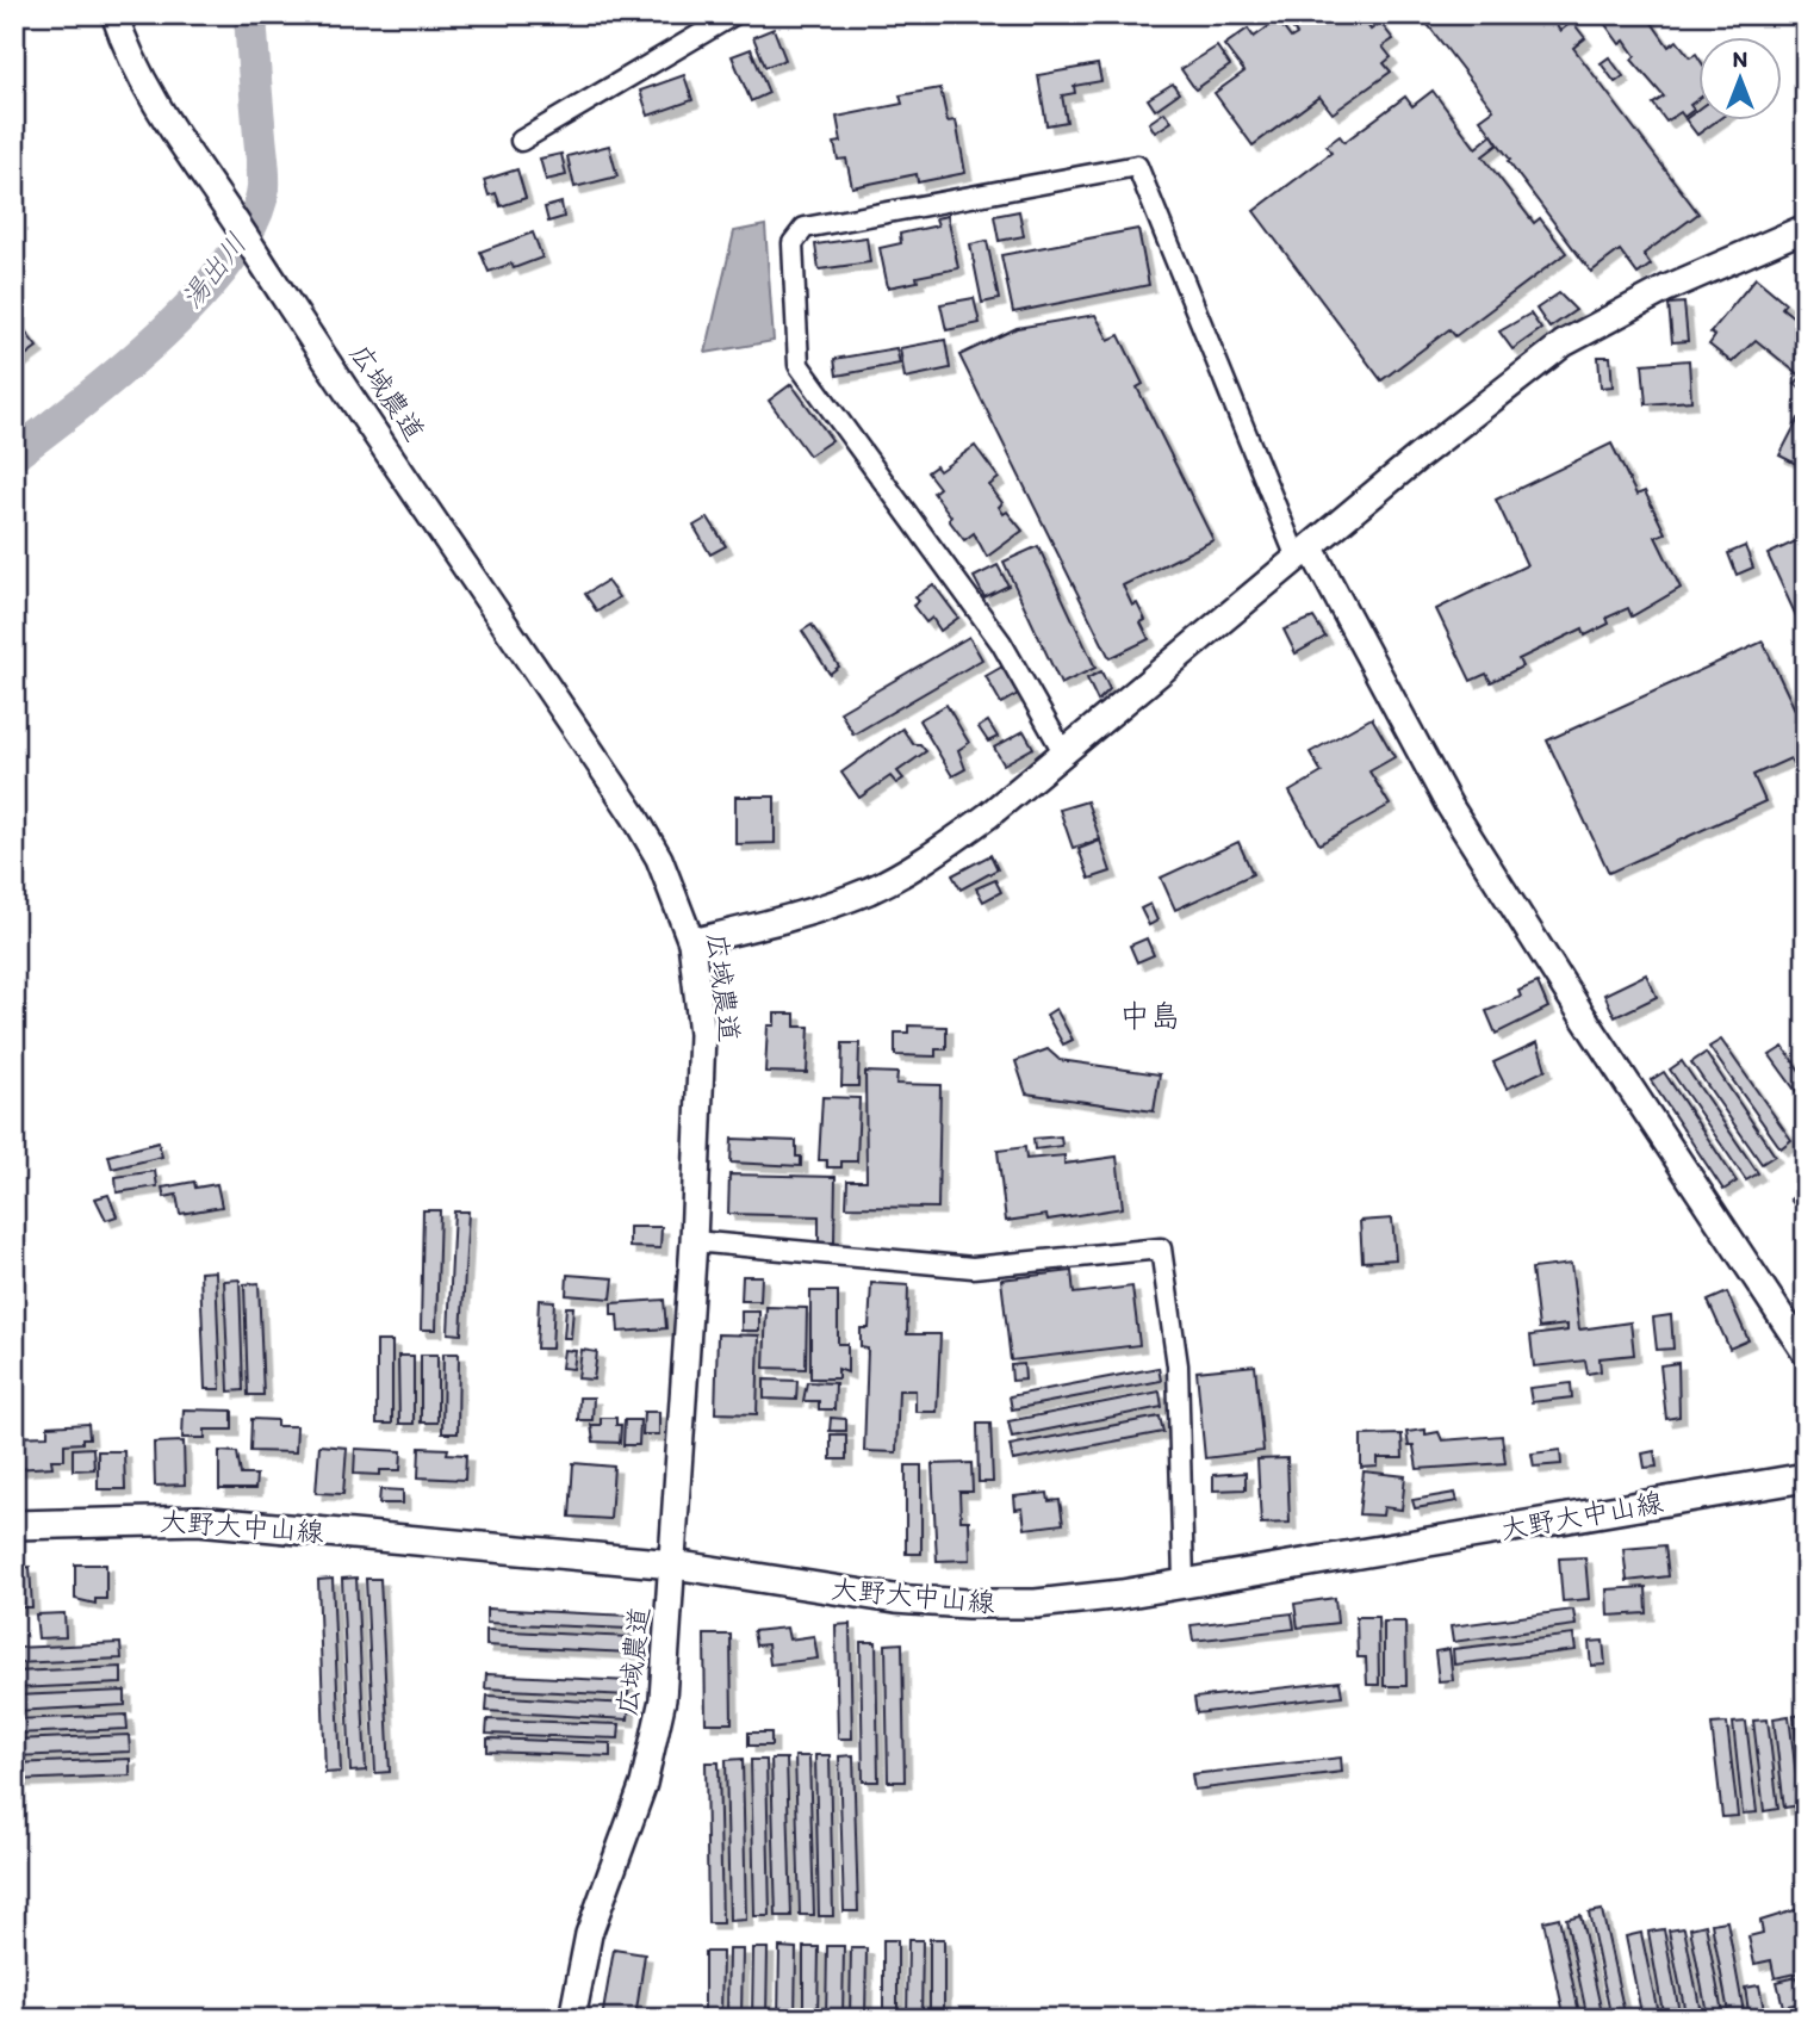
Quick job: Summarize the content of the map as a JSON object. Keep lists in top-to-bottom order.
{
  "streets": {
    "main road": ["大野大中山線"],
    "street": ["広域農道"]
  },
  "crossings": [
    ["広域農道", "大野大中山線"]
  ],
  "districts": ["中島"],
  "water": ["湯出川"],
  "north": "top"
}
